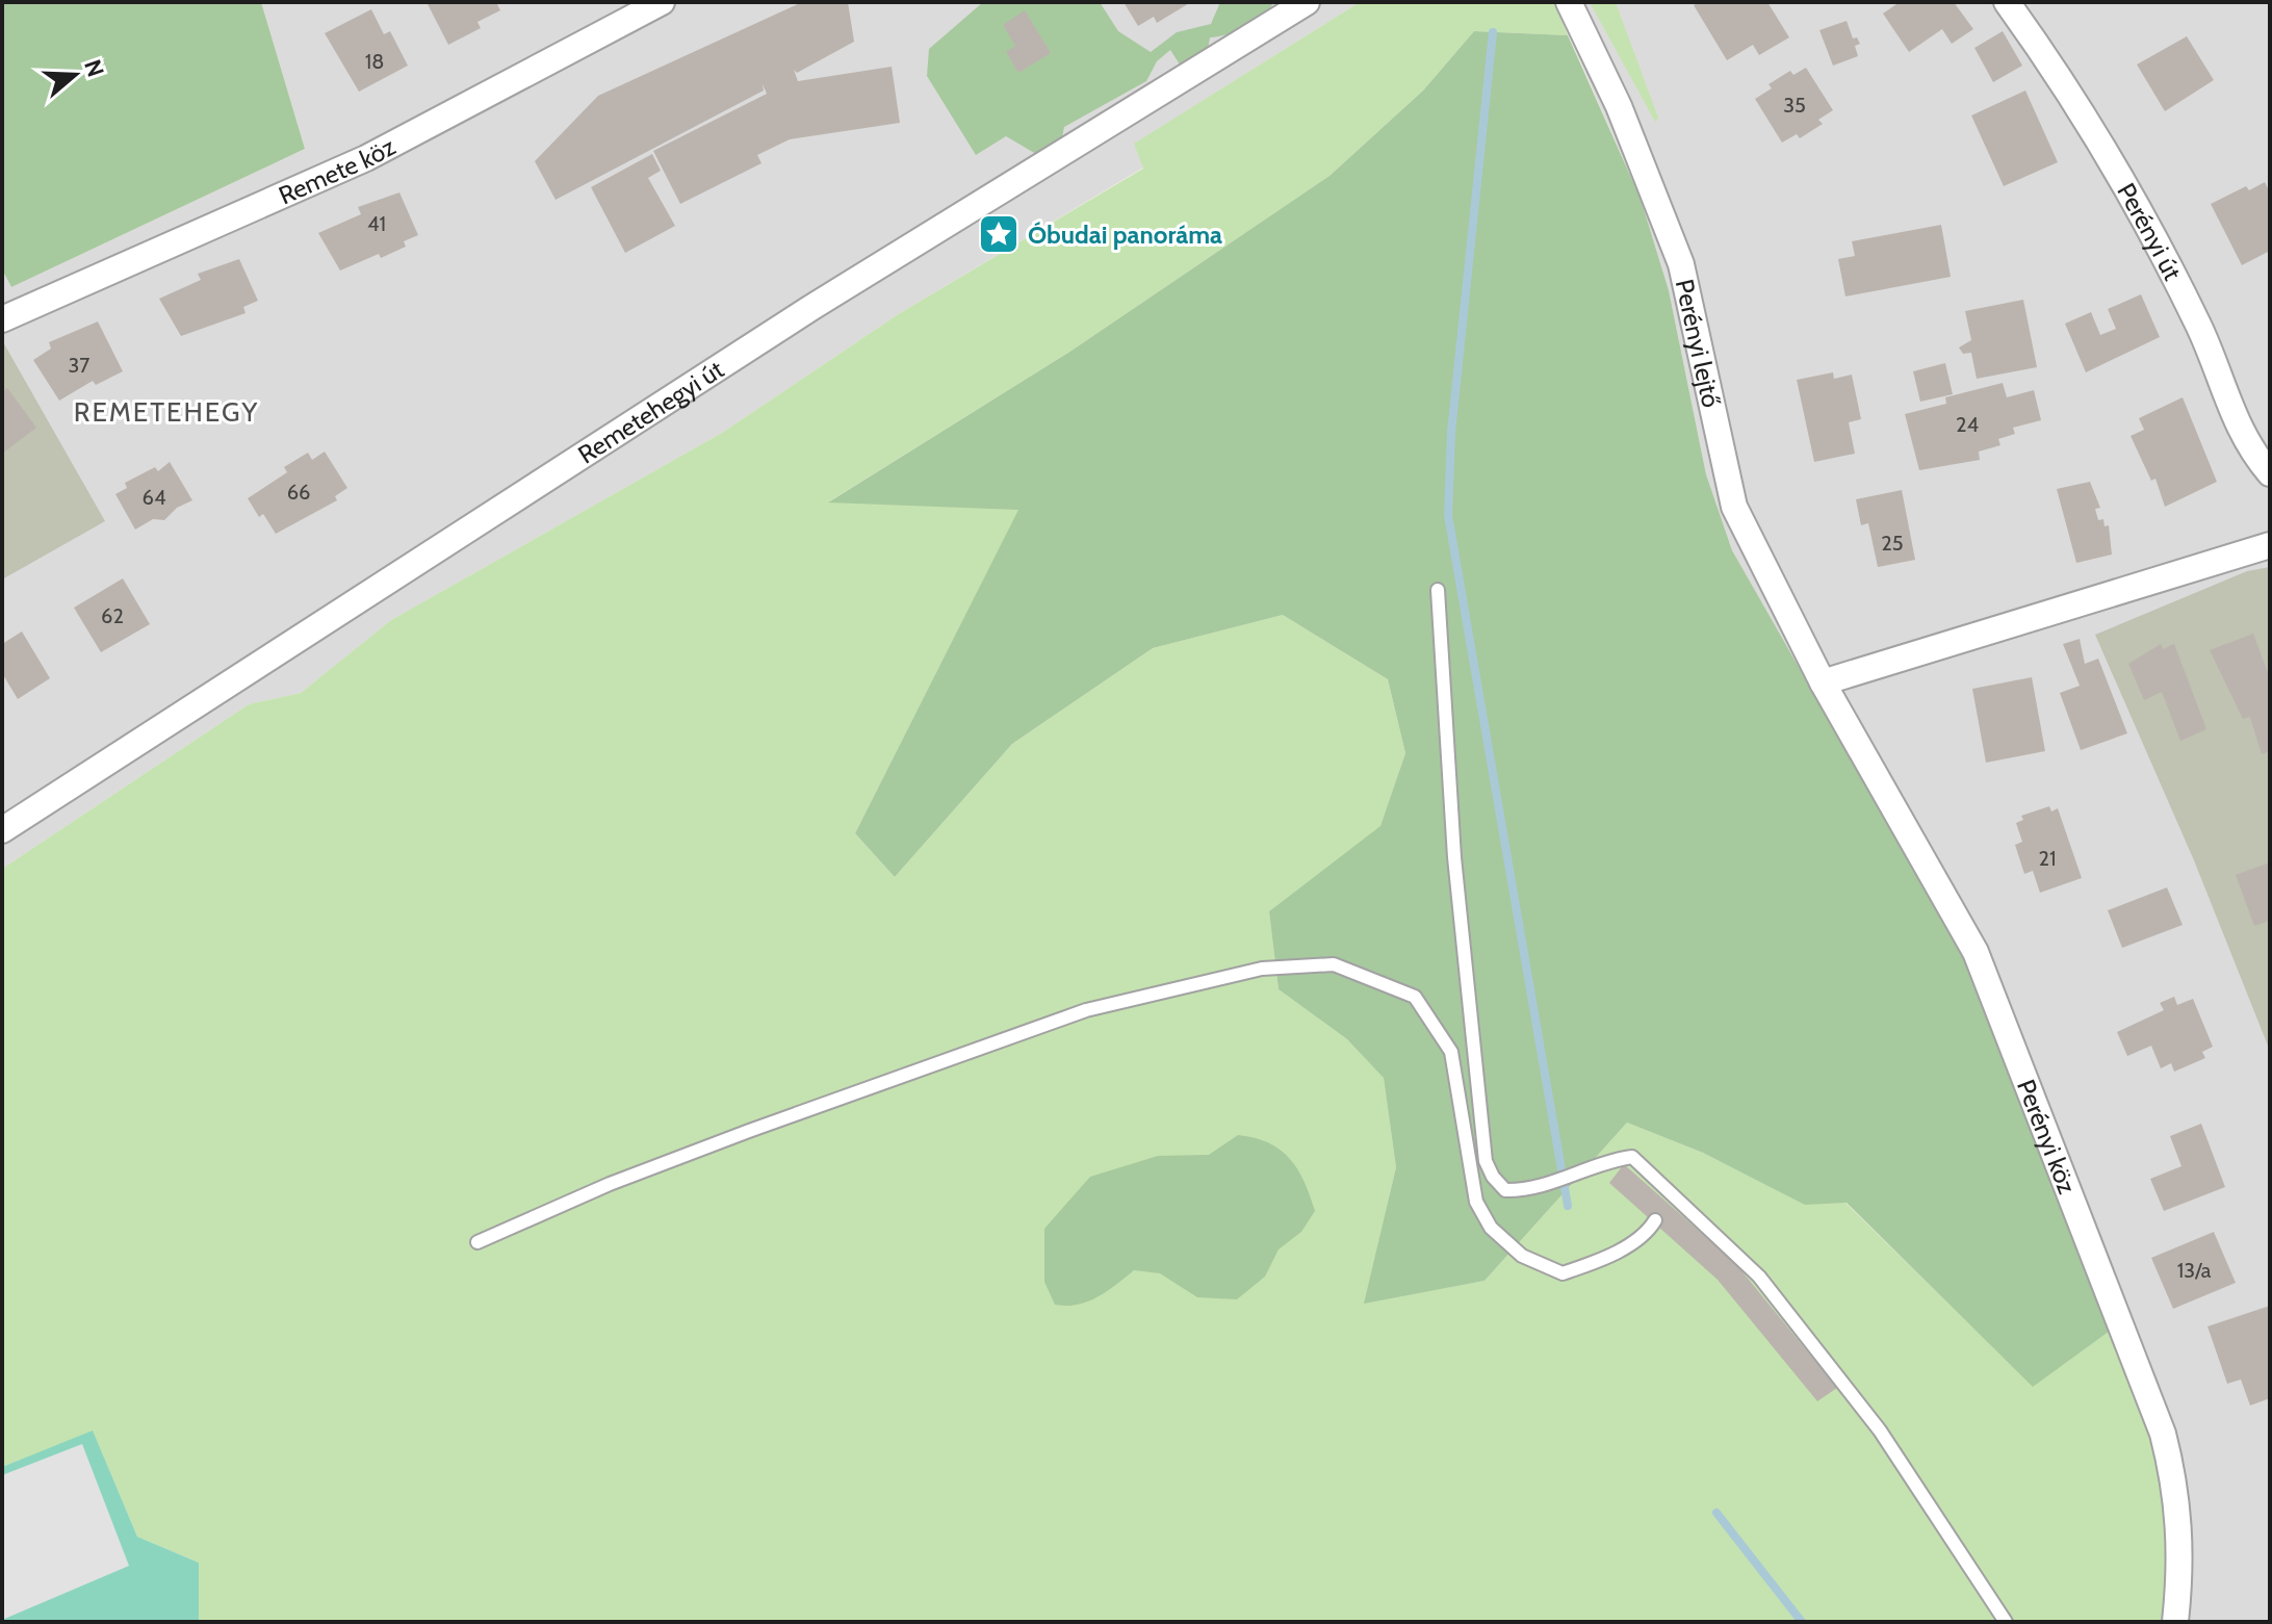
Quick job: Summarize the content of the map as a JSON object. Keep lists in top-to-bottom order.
{
  "streets": {
    "street": [
      "Remete köz",
      "Perényi út",
      "Perényi lejtő",
      "Remetehegyi út",
      "Perényi köz"
    ]
  },
  "crossings": [
    ["Perényi lejtő", "Perényi köz"]
  ],
  "districts": ["REMETEHEGY"],
  "places": {
    "place": ["Óbudai panoráma"]
  },
  "house_numbers": [
    "18",
    "35",
    "41",
    "37",
    "24",
    "66",
    "64",
    "25",
    "62",
    "21",
    "13/a"
  ],
  "north": "right"
}
